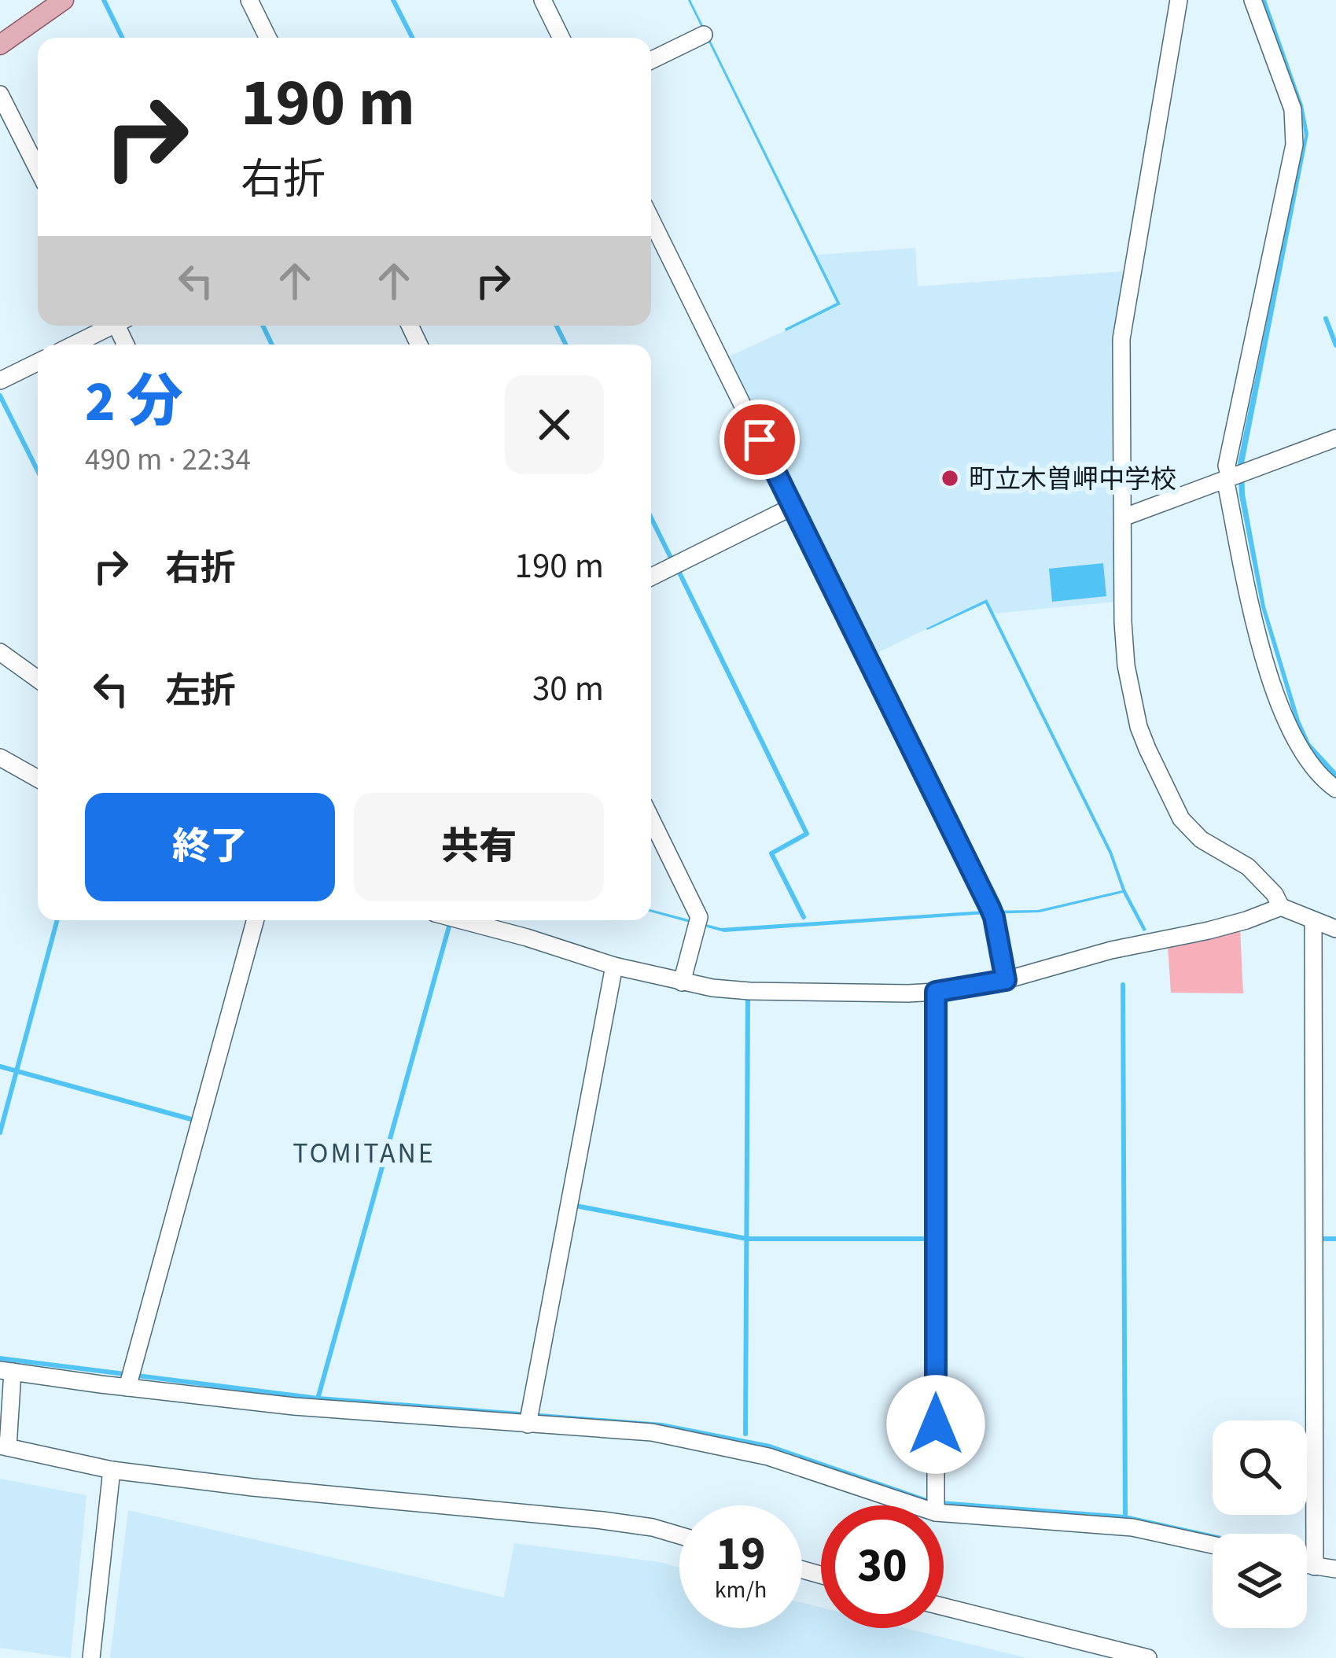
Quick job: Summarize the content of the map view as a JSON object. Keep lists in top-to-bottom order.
{
  "districts": ["TOMITANE"],
  "places": ["町立木曽岬中学校"],
  "page": {
    "turn": ["190 m", "右折"],
    "heading": ["2 分", "490 m · 22:34"],
    "list": [
      {
        "name": "右折",
        "value": "190 m"
      },
      {
        "name": "左折",
        "value": "30 m"
      }
    ],
    "buttons": ["終了", "共有"],
    "speed": "19 km/h",
    "limit": "30"
  }
}
